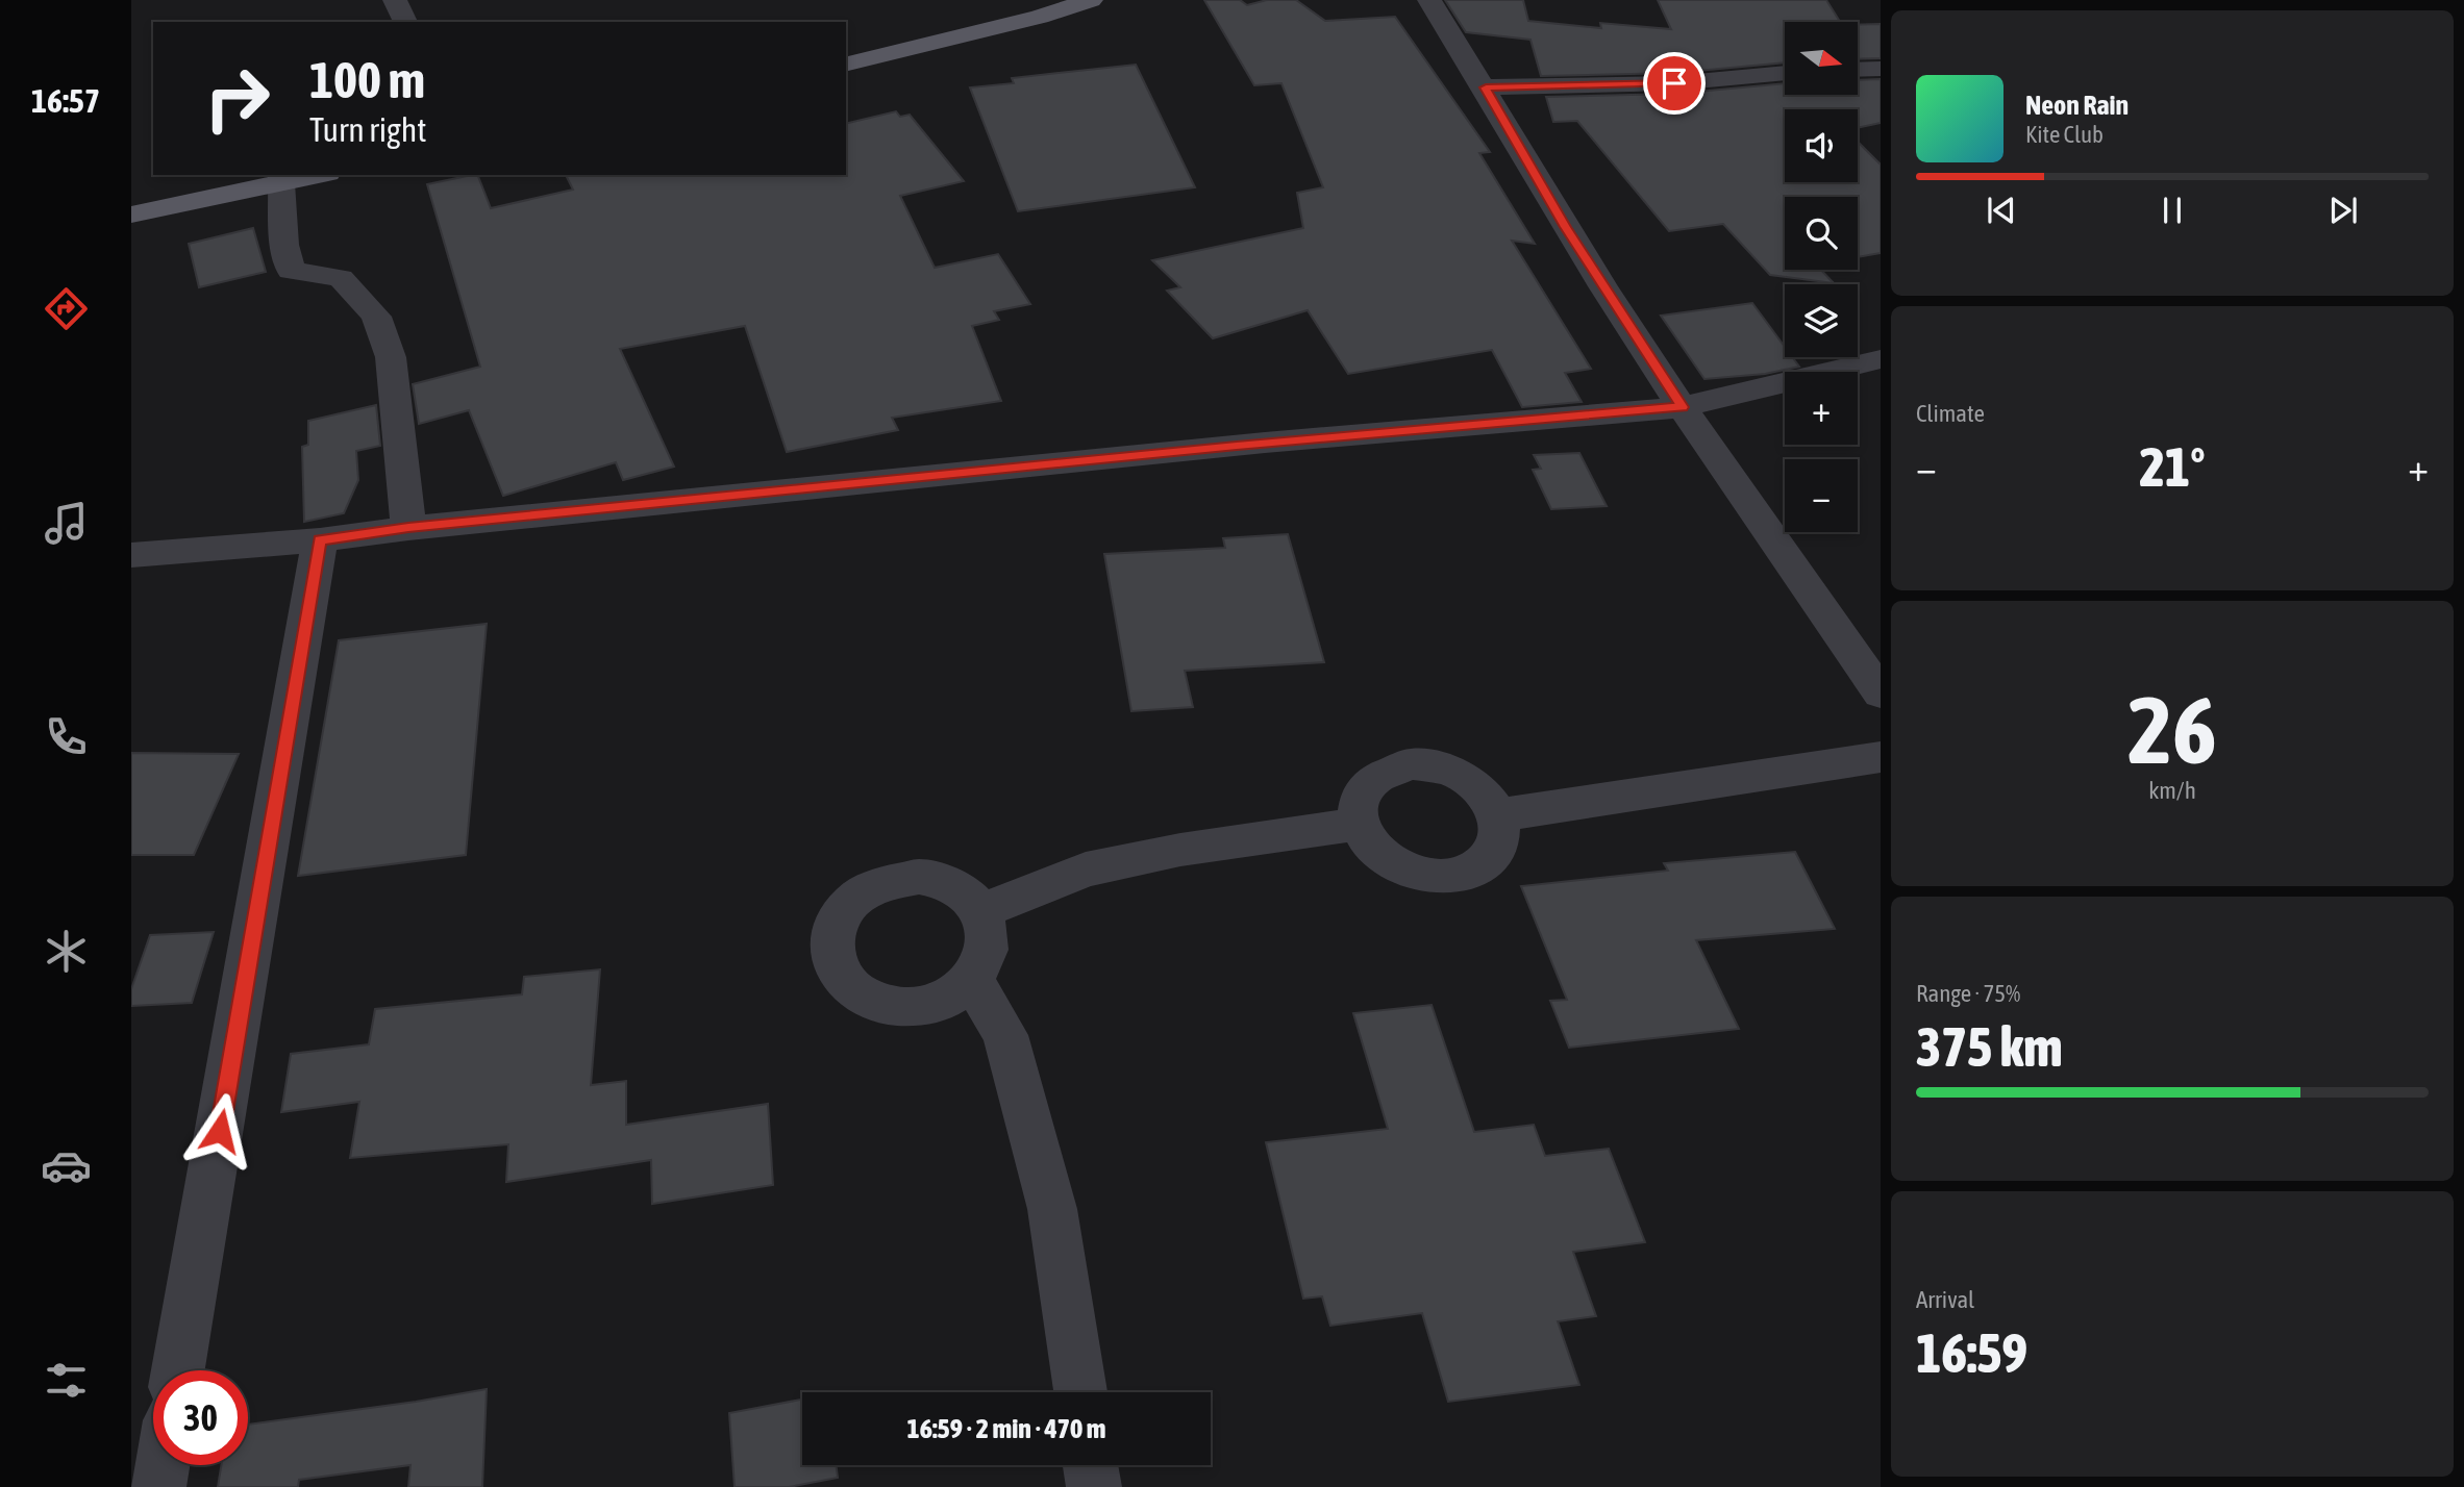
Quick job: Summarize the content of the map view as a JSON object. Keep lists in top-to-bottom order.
{
  "north": "right",
  "page": {
    "tabs": "16:57",
    "map_buttons": ["+", "−"],
    "turn": ["100 m", "Turn right"],
    "song": ["Neon Rain", "Kite Club"],
    "tile": [
      "Climate",
      ["26", "km/h"],
      ["Range · 75%", "375 km"],
      ["Arrival", "16:59"]
    ],
    "heat": ["−", "21°", "+"],
    "limit": "30",
    "trip": "16:59 · 2 min · 470 m"
  }
}
